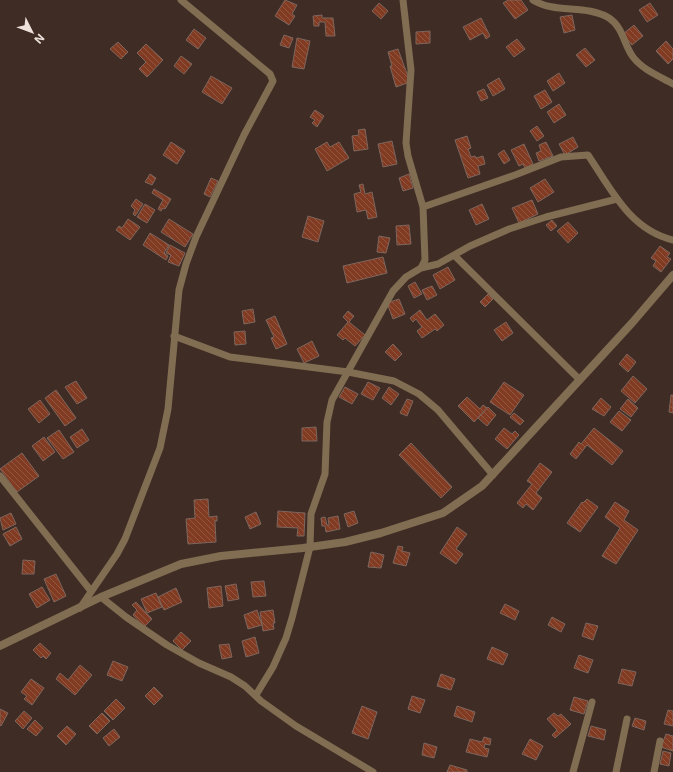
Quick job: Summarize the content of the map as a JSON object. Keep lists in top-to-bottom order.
{
  "north": "bottom right"
}
